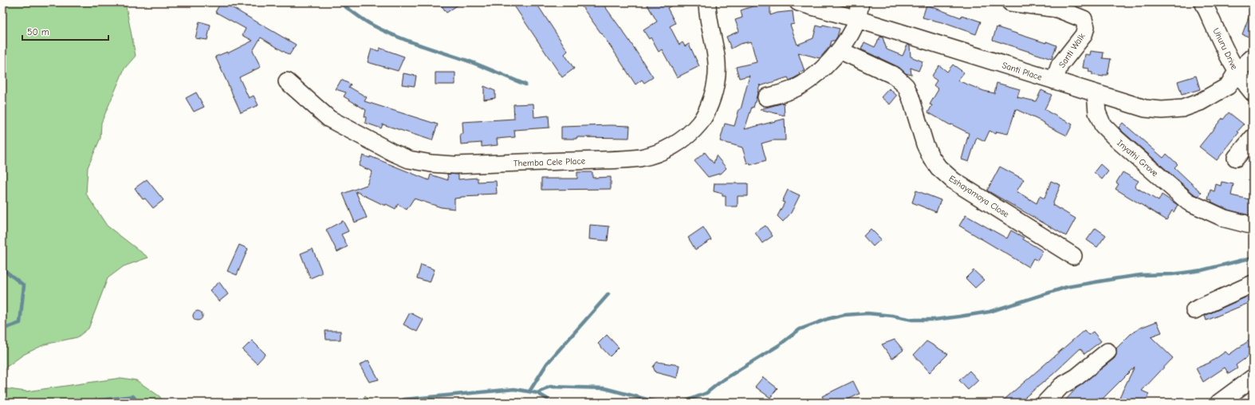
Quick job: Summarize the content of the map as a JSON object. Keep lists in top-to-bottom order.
{
  "streets": {
    "street": [
      "Uhuru Drive",
      "Santi Walk",
      "Santi Place",
      "Inyathi Grove",
      "Themba Cele Place",
      "Eshayamoya Close"
    ]
  },
  "crossings": [
    ["Uhuru Drive", "Santi Place"],
    ["Santi Walk", "Santi Place"],
    ["Santi Place", "Inyathi Grove"]
  ],
  "scale_bar": "50 m"
}
